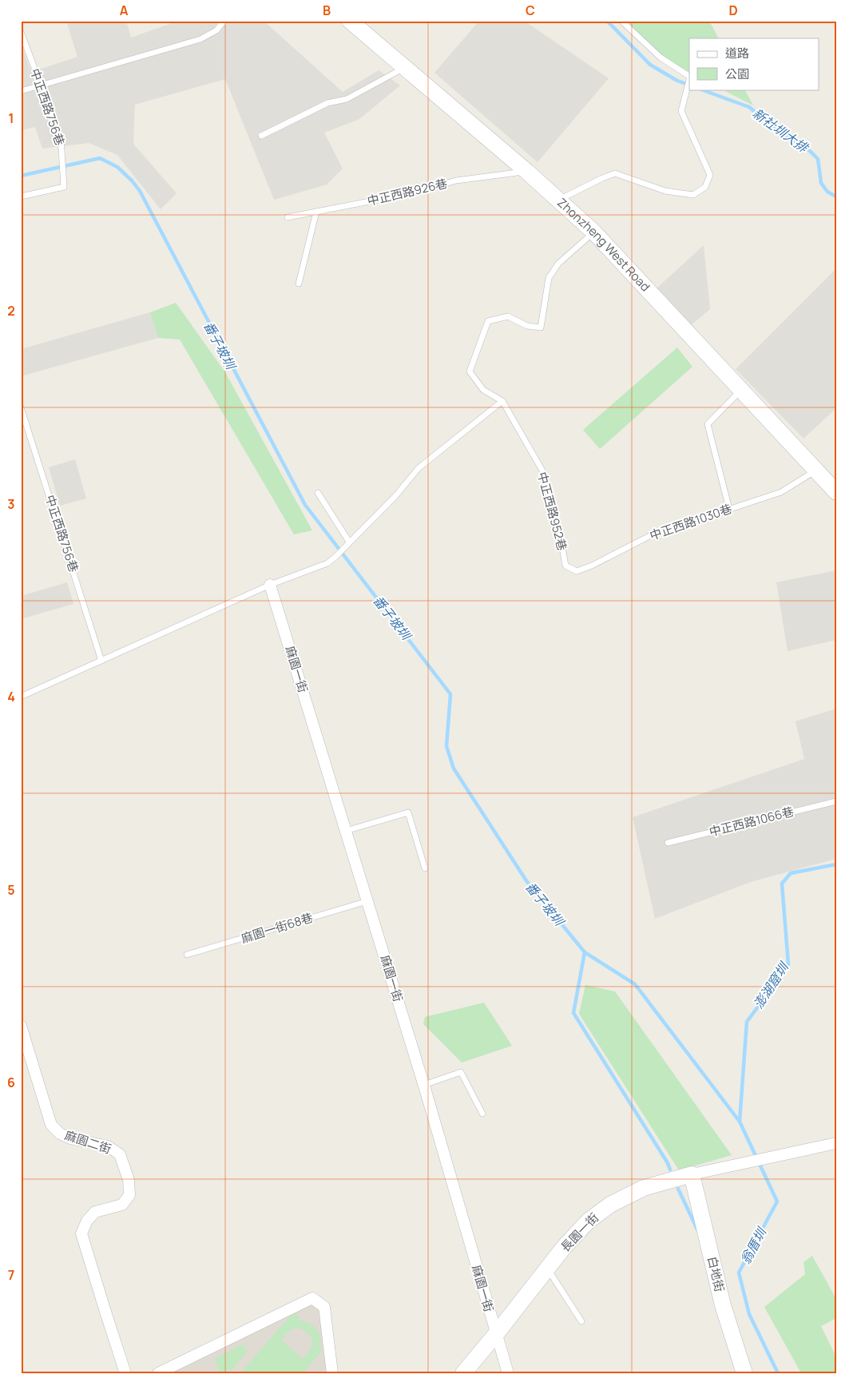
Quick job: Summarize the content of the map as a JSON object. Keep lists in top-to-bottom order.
{
  "streets": {
    "main road": ["Zhonzheng West Road", "長園一街", "白地街"],
    "street": ["麻園一街", "麻園二街"],
    "lane": [
      "中正西路756巷",
      "中正西路926巷",
      "中正西路952巷",
      "中正西路1030巷",
      "中正西路1066巷",
      "麻園一街68巷"
    ]
  },
  "crossings": [
    ["中正西路926巷", "Zhonzheng West Road"],
    ["Zhonzheng West Road", "中正西路952巷"],
    ["Zhonzheng West Road", "中正西路1030巷"],
    ["中正西路952巷", "中正西路1030巷"],
    ["麻園一街", "麻園一街68巷"],
    ["麻園一街", "長園一街"],
    ["長園一街", "白地街"]
  ],
  "water": [
    "新社圳大排",
    "番子坡圳",
    "澎湖窟圳",
    "翁厝圳"
  ],
  "legend": ["道路", "公園"],
  "grid": {
    "columns": [
      "A",
      "B",
      "C",
      "D"
    ],
    "rows": [
      "1",
      "2",
      "3",
      "4",
      "5",
      "6",
      "7"
    ]
  }
}
